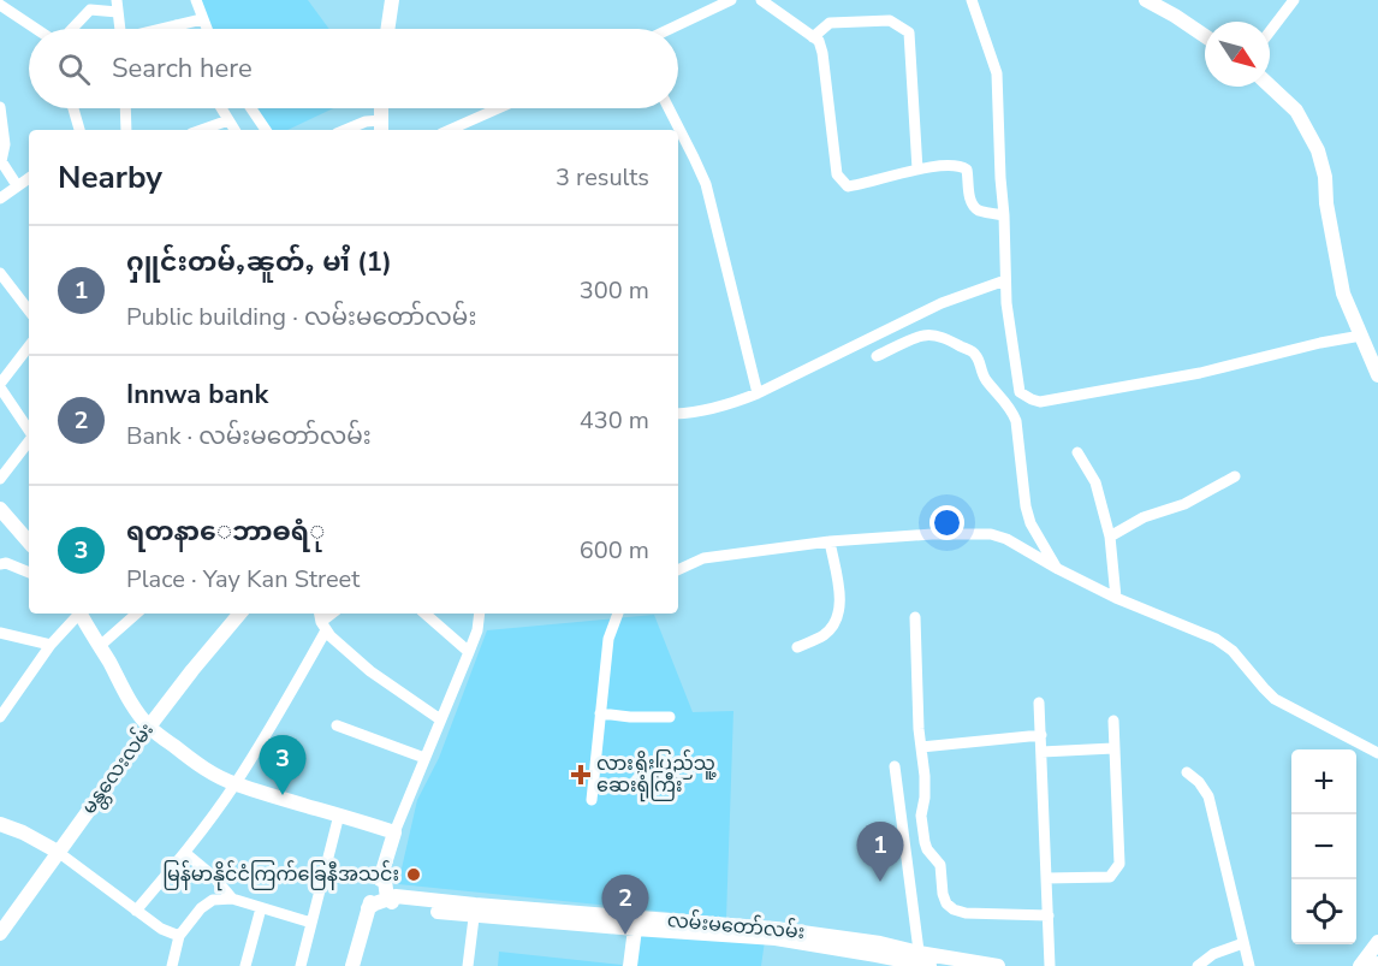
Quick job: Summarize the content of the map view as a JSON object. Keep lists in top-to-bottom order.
{
  "streets": {
    "main road": ["မန္တလေးလမ်း", "လမ်းမတော်လမ်း"]
  },
  "places": {
    "health": ["လားရှိုးပြည်သူ့ ဆေးရုံကြီး"],
    "other": ["မြန်မာနိုင်ငံကြက်ခြေနီအသင်း"]
  },
  "north": "bottom right",
  "page": {
    "search": "Search here",
    "heading": ["Nearby", "3 results"],
    "list": [
      {
        "mark": "1",
        "name": "ႁူင်းတမ်ႇၼူတ်ႇ မၢႆ (1)",
        "note": "Public building · လမ်းမတော်လမ်း",
        "value": "300 m"
      },
      {
        "mark": "2",
        "name": "Innwa bank",
        "note": "Bank · လမ်းမတော်လမ်း",
        "value": "430 m"
      },
      {
        "mark": "3",
        "name": "ရတနာေဘာဓရံု",
        "note": "Place · Yay Kan Street",
        "value": "600 m"
      }
    ],
    "pins": ["3", "1", "2"],
    "map_buttons": ["+", "−"]
  }
}
